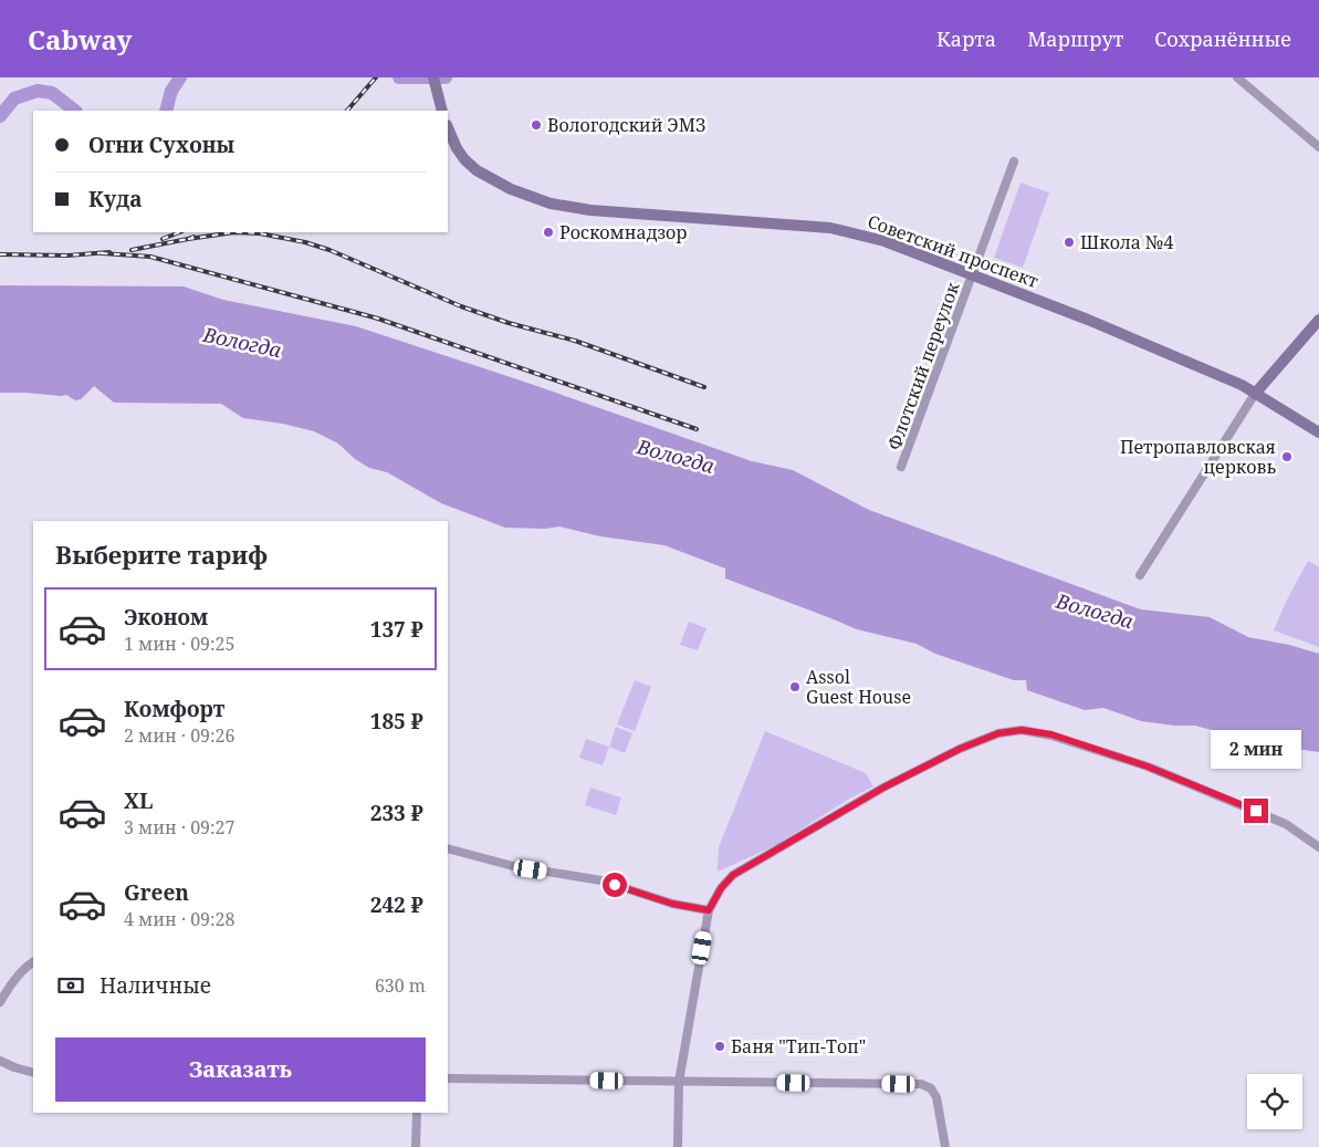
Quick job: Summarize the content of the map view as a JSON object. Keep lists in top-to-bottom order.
{
  "streets": {
    "street": ["Советский проспект", "Флотский переулок"]
  },
  "crossings": [
    ["Советский проспект", "Флотский переулок"]
  ],
  "water": ["Вологда"],
  "places": [
    "Вологодский ЭМЗ",
    "Роскомнадзор",
    "Школа №4",
    "Петропавловская церковь",
    "Assol Guest House",
    "Баня \"Тип-Топ\""
  ],
  "page": {
    "header": "Cabway",
    "nav": ["Карта", "Маршрут", "Сохранённые"],
    "banner": ["Огни Сухоны", "Куда"],
    "heading": "Выберите тариф",
    "list": [
      {
        "name": "Эконом",
        "note": "1 мин · 09:25",
        "value": "137 ₽"
      },
      {
        "name": "Комфорт",
        "note": "2 мин · 09:26",
        "value": "185 ₽"
      },
      {
        "name": "XL",
        "note": "3 мин · 09:27",
        "value": "233 ₽"
      },
      {
        "name": "Green",
        "note": "4 мин · 09:28",
        "value": "242 ₽"
      }
    ],
    "bubble": "2 мин",
    "pay": ["Наличные", "630 m"],
    "buttons": "Заказать"
  }
}
